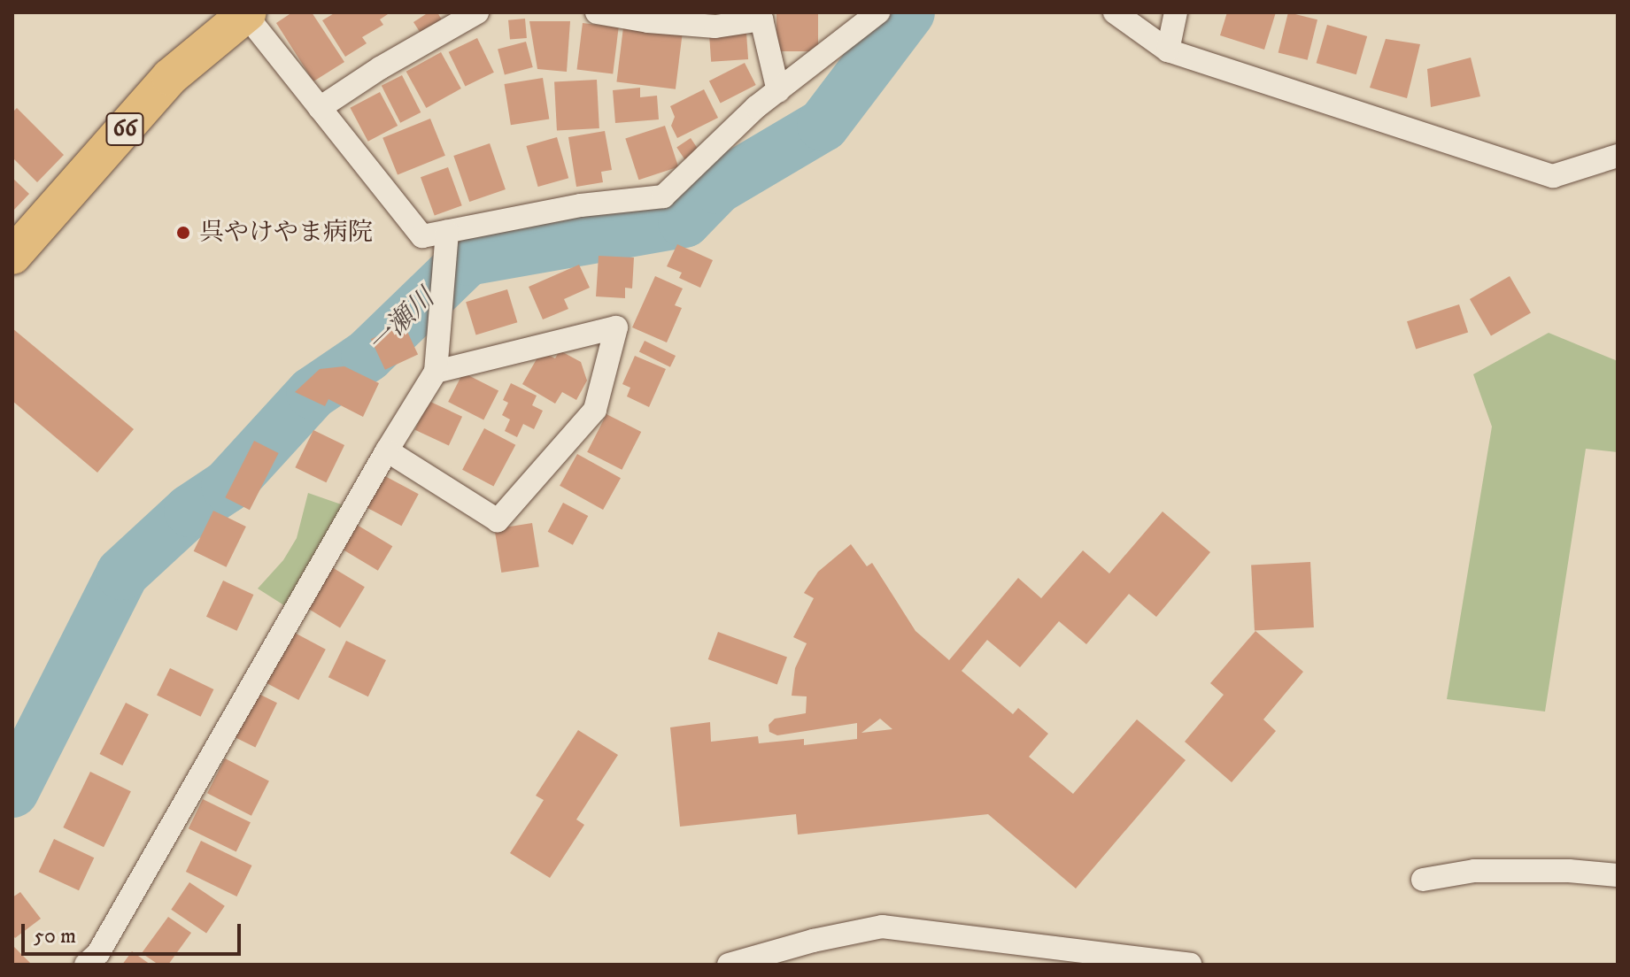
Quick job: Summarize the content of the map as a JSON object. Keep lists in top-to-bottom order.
{
  "streets": {
    "main road": ["66"]
  },
  "water": ["一瀬川"],
  "places": ["呉やけやま病院"],
  "scale_bar": "50 m"
}
